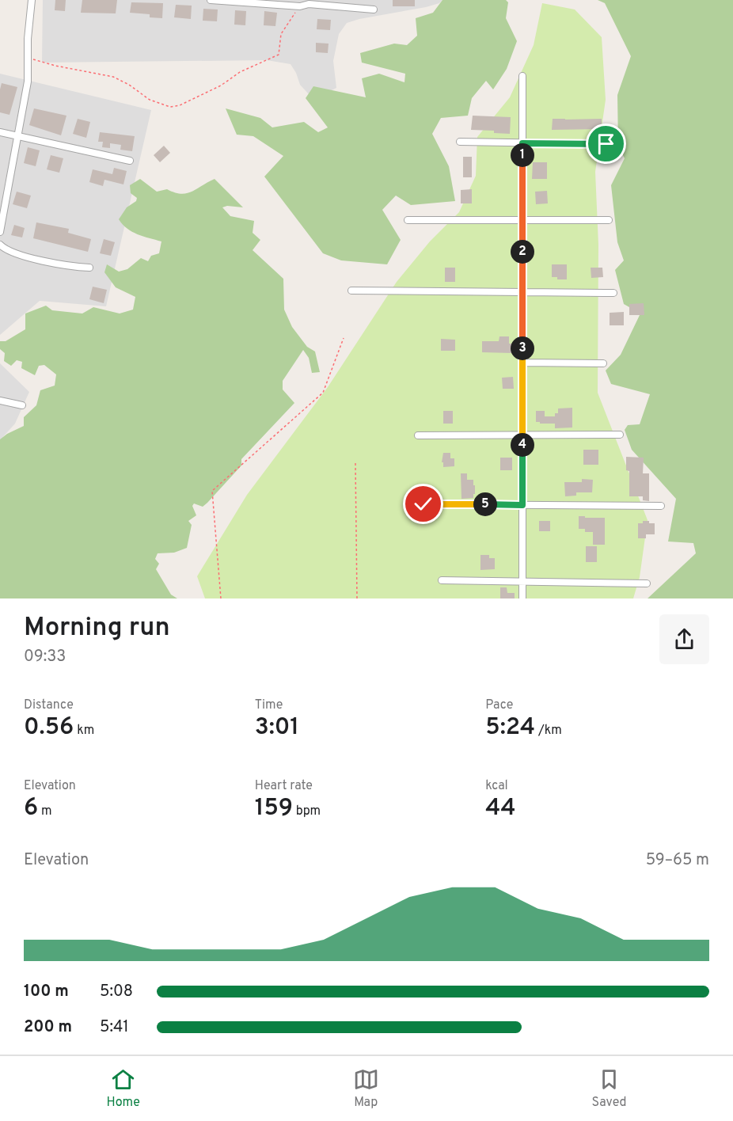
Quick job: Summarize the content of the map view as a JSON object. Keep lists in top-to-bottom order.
{
  "page": {
    "pins": [
      "1",
      "2",
      "3",
      "4",
      "5"
    ],
    "heading": ["Morning run", "09:33"],
    "stats": [
      ["Distance", "0.56 km"],
      ["Time", "3:01"],
      ["Pace", "5:24 /km"],
      ["Elevation", "6 m"],
      ["Heart rate", "159 bpm"],
      ["kcal", "44"]
    ],
    "chart": ["Elevation", "59–65 m"],
    "list": [
      {
        "name": "100 m",
        "note": "5:08"
      },
      {
        "name": "200 m",
        "note": "5:41"
      }
    ],
    "tabs": ["Home", "Map", "Saved"]
  }
}
